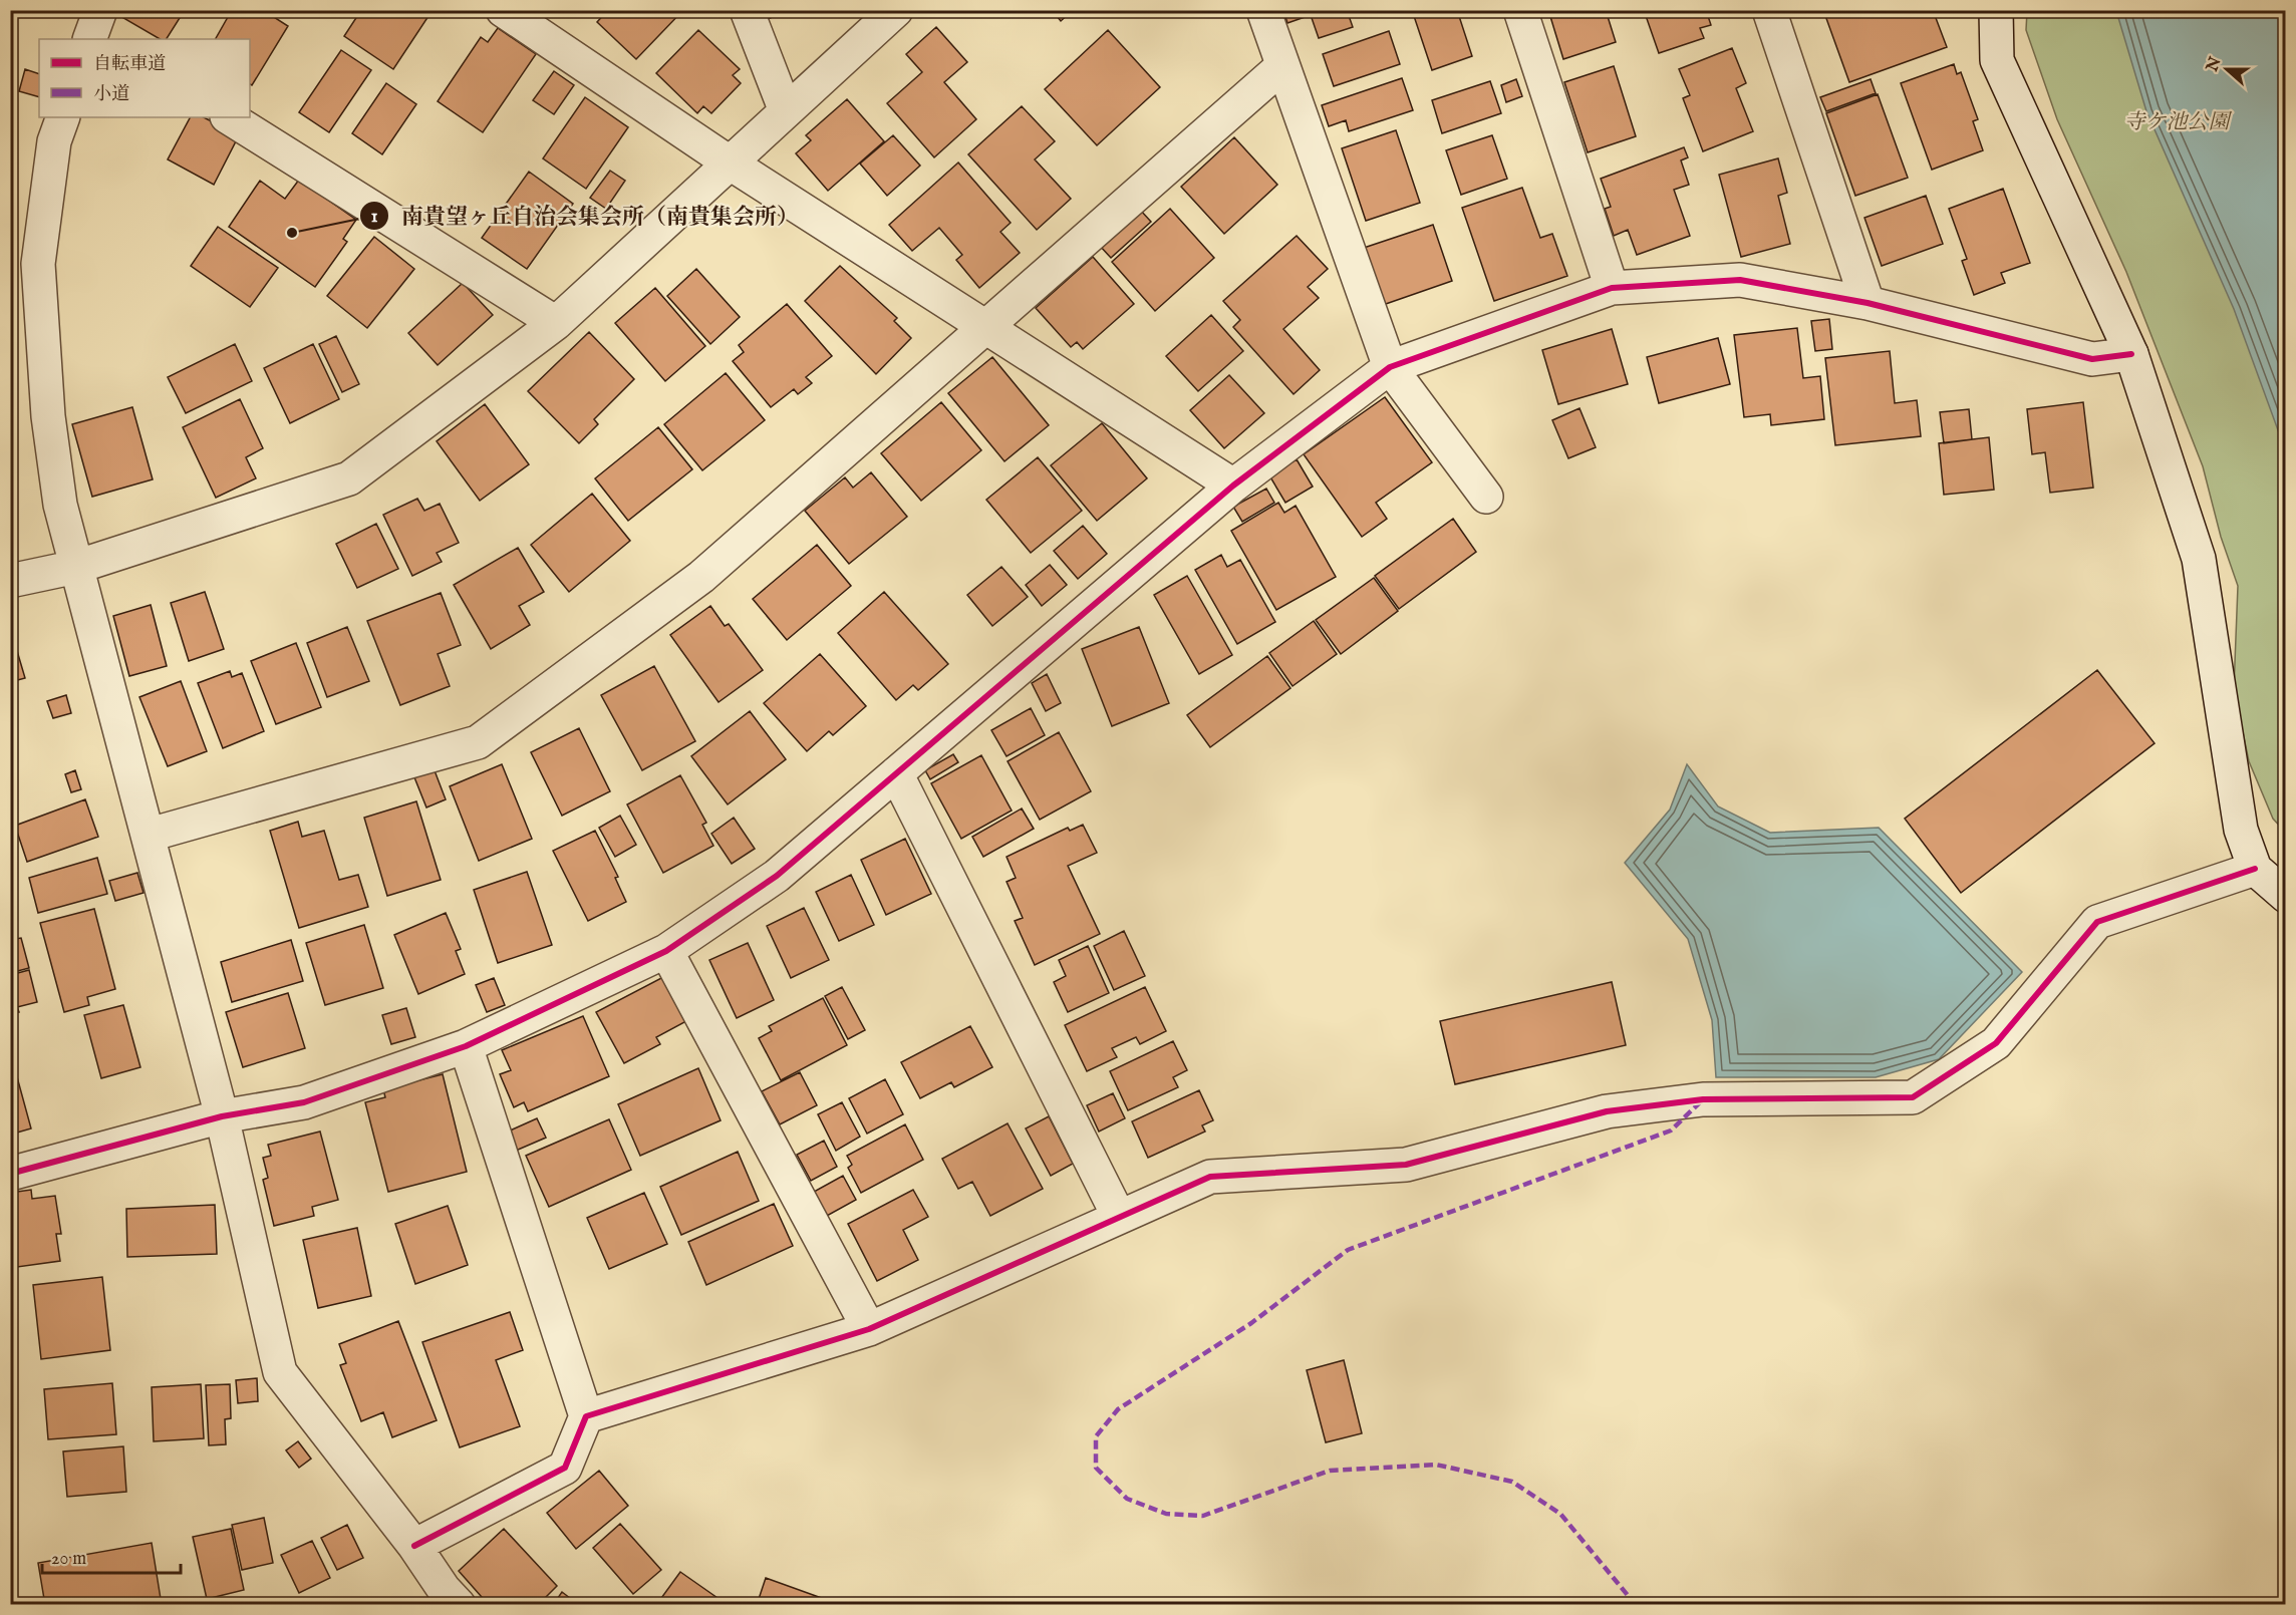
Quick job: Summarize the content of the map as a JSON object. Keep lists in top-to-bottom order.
{
  "parks": ["寺ケ池公園"],
  "places": ["南貴望ヶ丘自治会集会所（南貴集会所）"],
  "legend": ["自転車道", "小道"],
  "scale_bar": "20 m",
  "north": "left"
}
